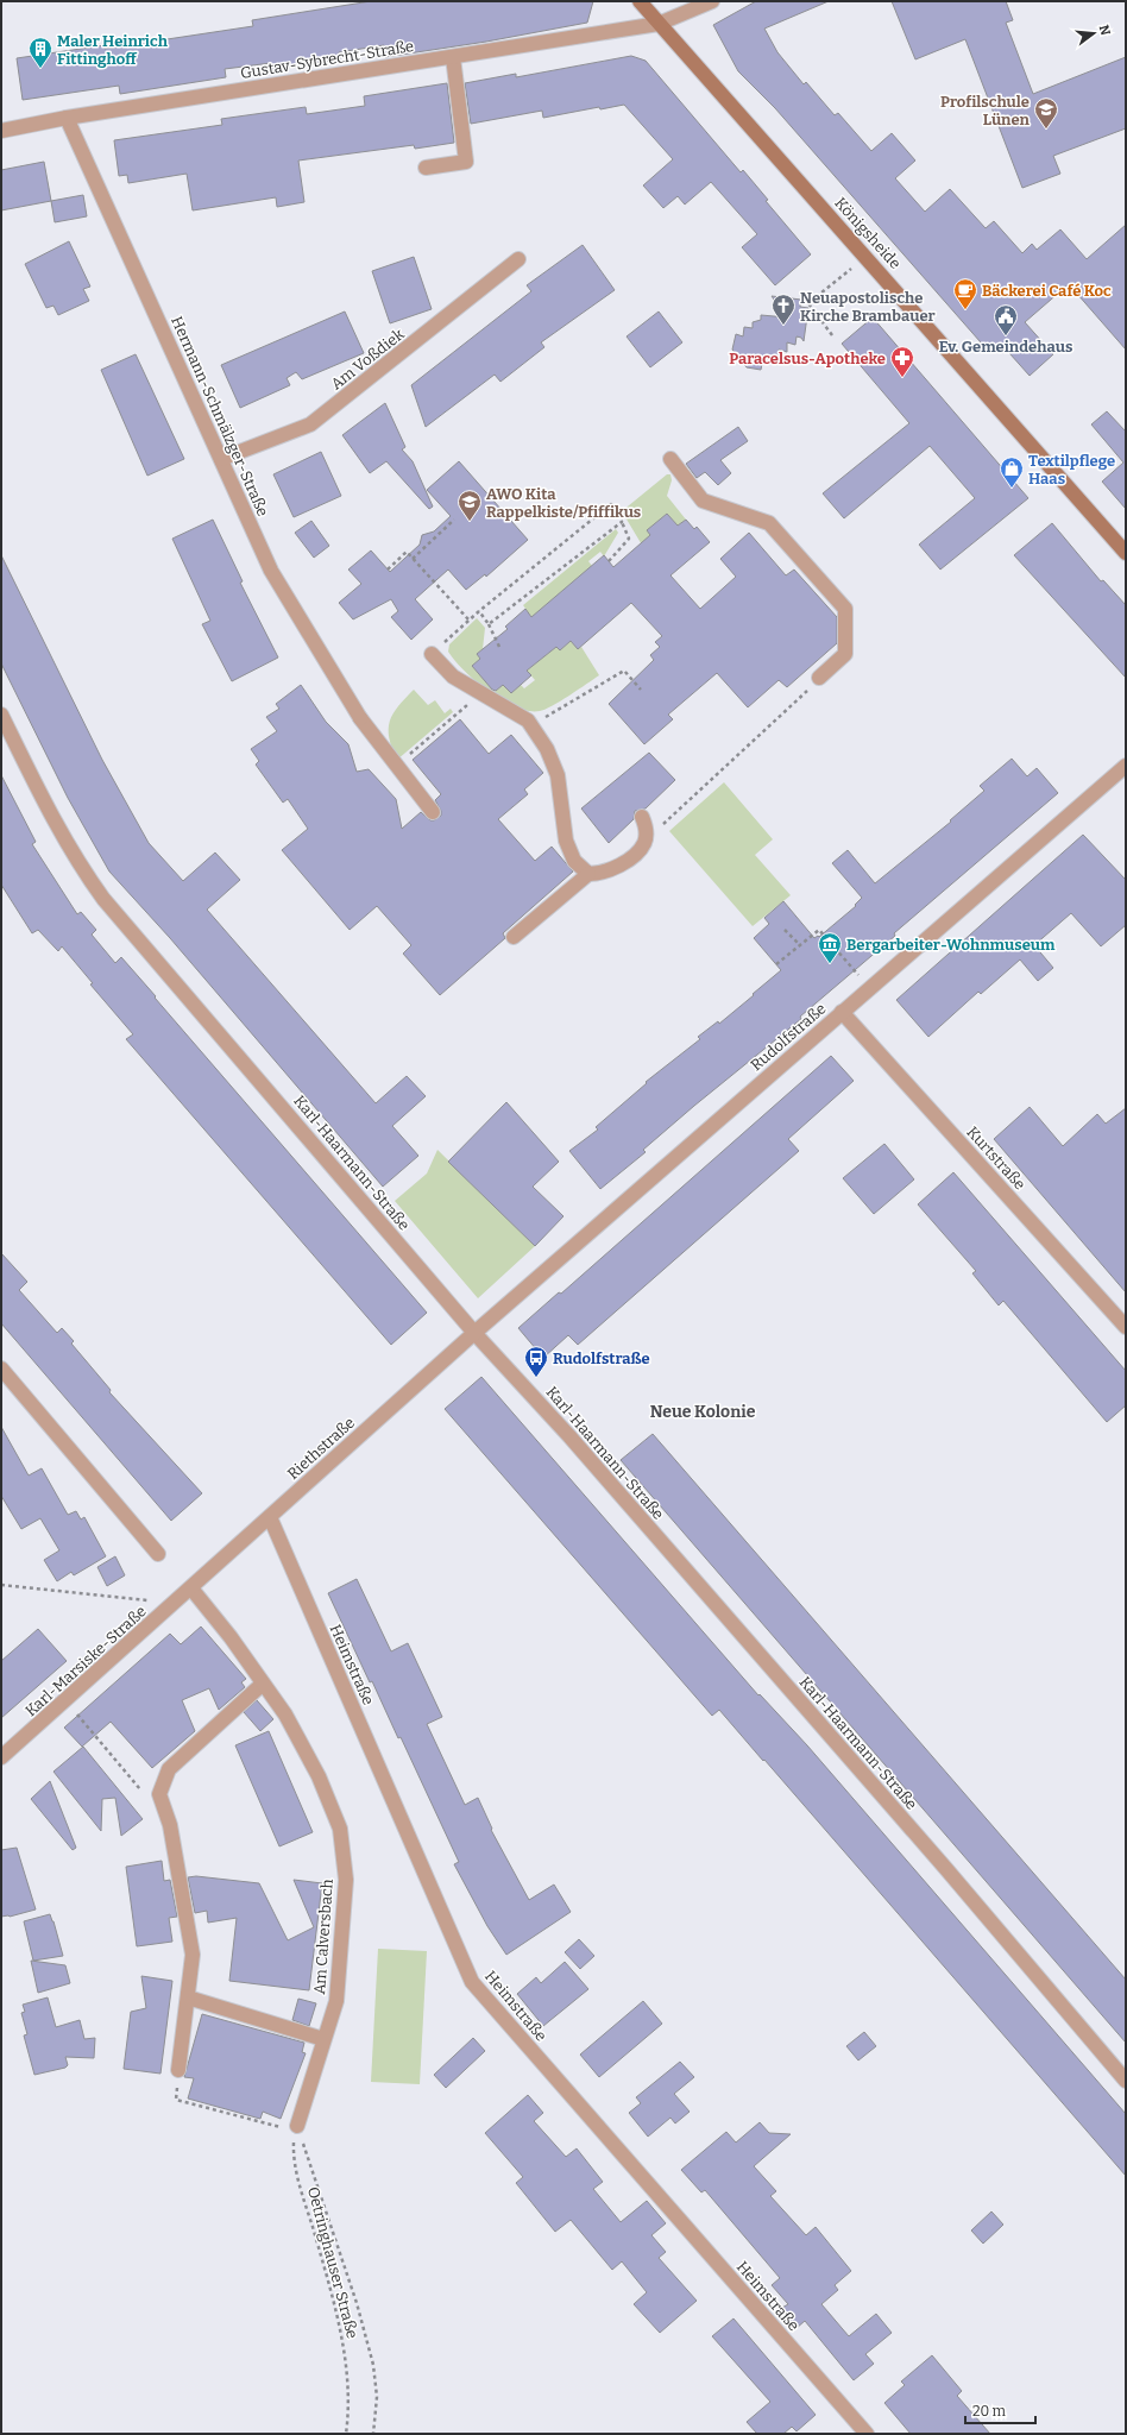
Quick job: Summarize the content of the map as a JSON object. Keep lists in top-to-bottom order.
{
  "streets": {
    "main road": ["Königsheide"],
    "street": [
      "Gustav-Sybrecht-Straße",
      "Am Voßdiek",
      "Hermann-Schmälzger-Straße",
      "Rudolfstraße",
      "Kurtstraße",
      "Karl-Haarmann-Straße",
      "Riethstraße",
      "Karl-Marsiske-Straße",
      "Heimstraße",
      "Am Calversbach"
    ],
    "path": ["Oetringhauser Straße"]
  },
  "crossings": [
    ["Gustav-Sybrecht-Straße", "Königsheide"],
    ["Gustav-Sybrecht-Straße", "Hermann-Schmälzger-Straße"],
    ["Am Voßdiek", "Hermann-Schmälzger-Straße"],
    ["Rudolfstraße", "Kurtstraße"],
    ["Rudolfstraße", "Karl-Haarmann-Straße"],
    ["Rudolfstraße", "Riethstraße"],
    ["Karl-Haarmann-Straße", "Riethstraße"],
    ["Riethstraße", "Karl-Marsiske-Straße"],
    ["Riethstraße", "Heimstraße"],
    ["Riethstraße", "Am Calversbach"],
    ["Karl-Marsiske-Straße", "Am Calversbach"],
    ["Am Calversbach", "Oetringhauser Straße"]
  ],
  "districts": ["Neue Kolonie"],
  "places": {
    "building": ["Maler Heinrich Fittinghoff"],
    "school or university": ["Profilschule Lünen", "AWO Kita Rappelkiste/Pfiffikus"],
    "cafe": ["Bäckerei Café Koc"],
    "church": ["Neuapostolische Kirche Brambauer"],
    "public building": ["Ev. Gemeindehaus"],
    "pharmacy": ["Paracelsus-Apotheke"],
    "shop": ["Textilpflege Haas"],
    "museum": ["Bergarbeiter-Wohnmuseum"],
    "bus stop": ["Rudolfstraße"]
  },
  "scale_bar": "20 m",
  "north": "right"
}
